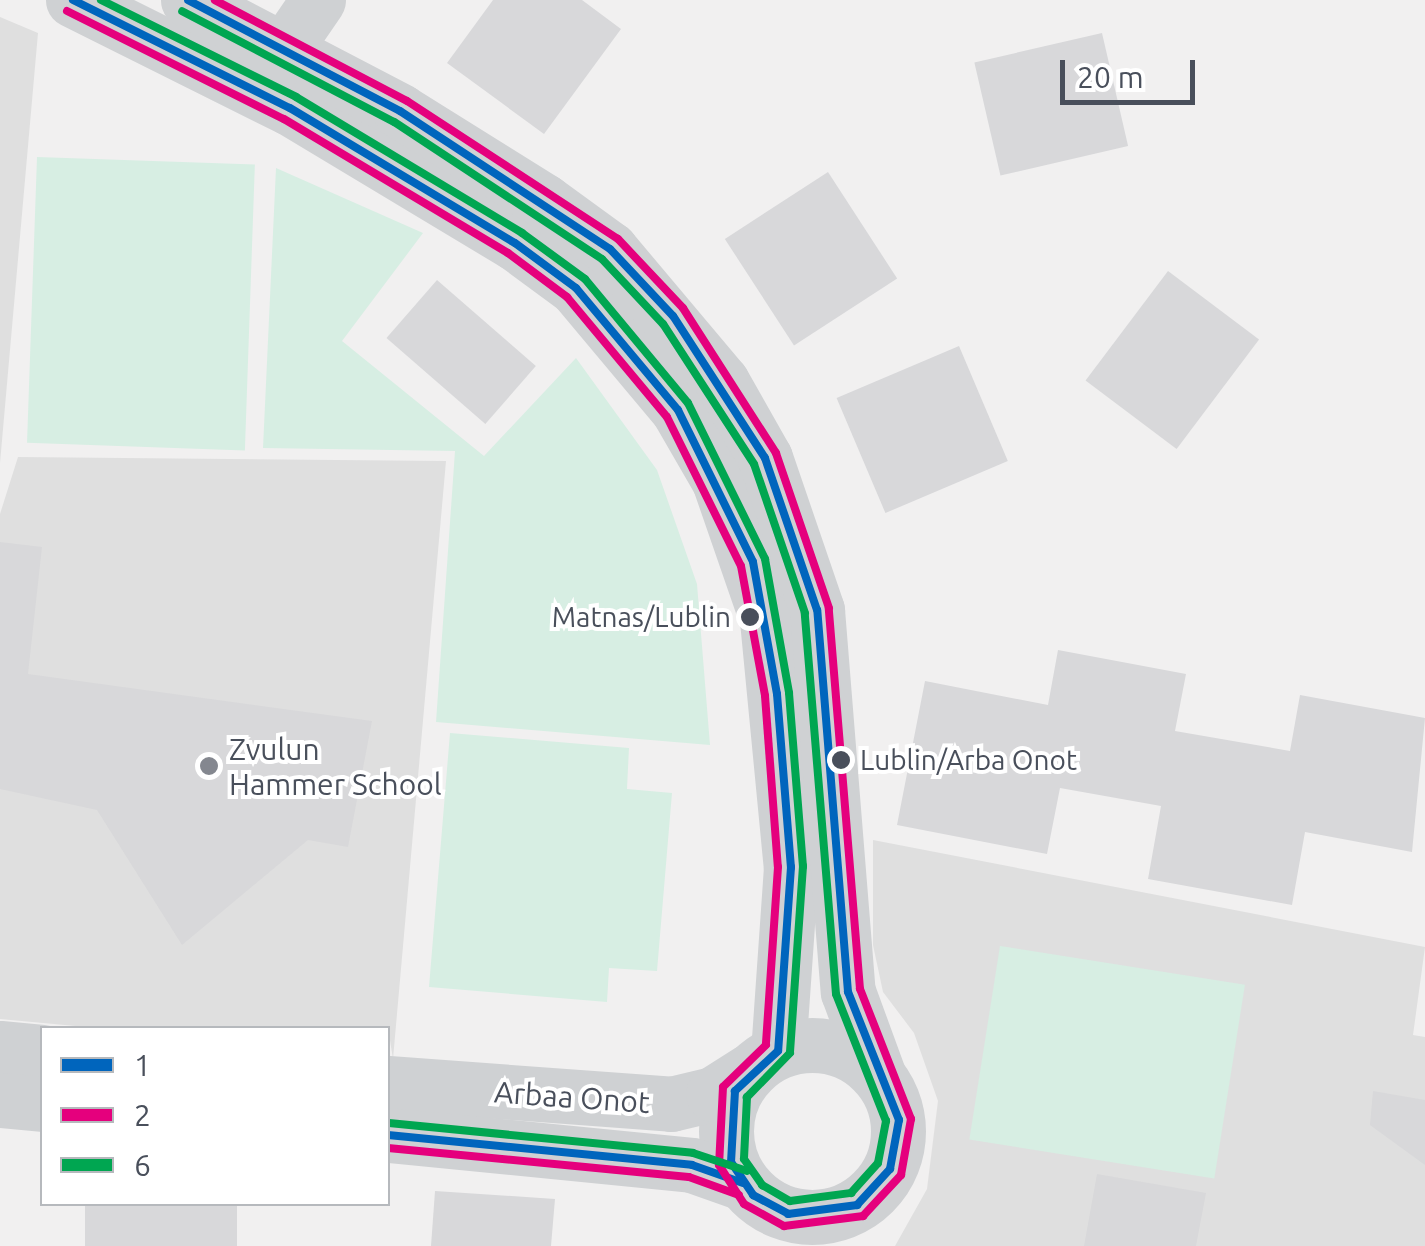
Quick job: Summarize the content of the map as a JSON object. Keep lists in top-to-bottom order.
{
  "streets": {
    "street": ["Arbaa Onot"]
  },
  "places": ["Matnas/Lublin", "Lublin/Arba Onot", "Zvulun Hammer School"],
  "lines": ["transit line 1", "transit line 2", "transit line 6"],
  "legend": ["1", "2", "6"],
  "scale_bar": "20 m"
}
